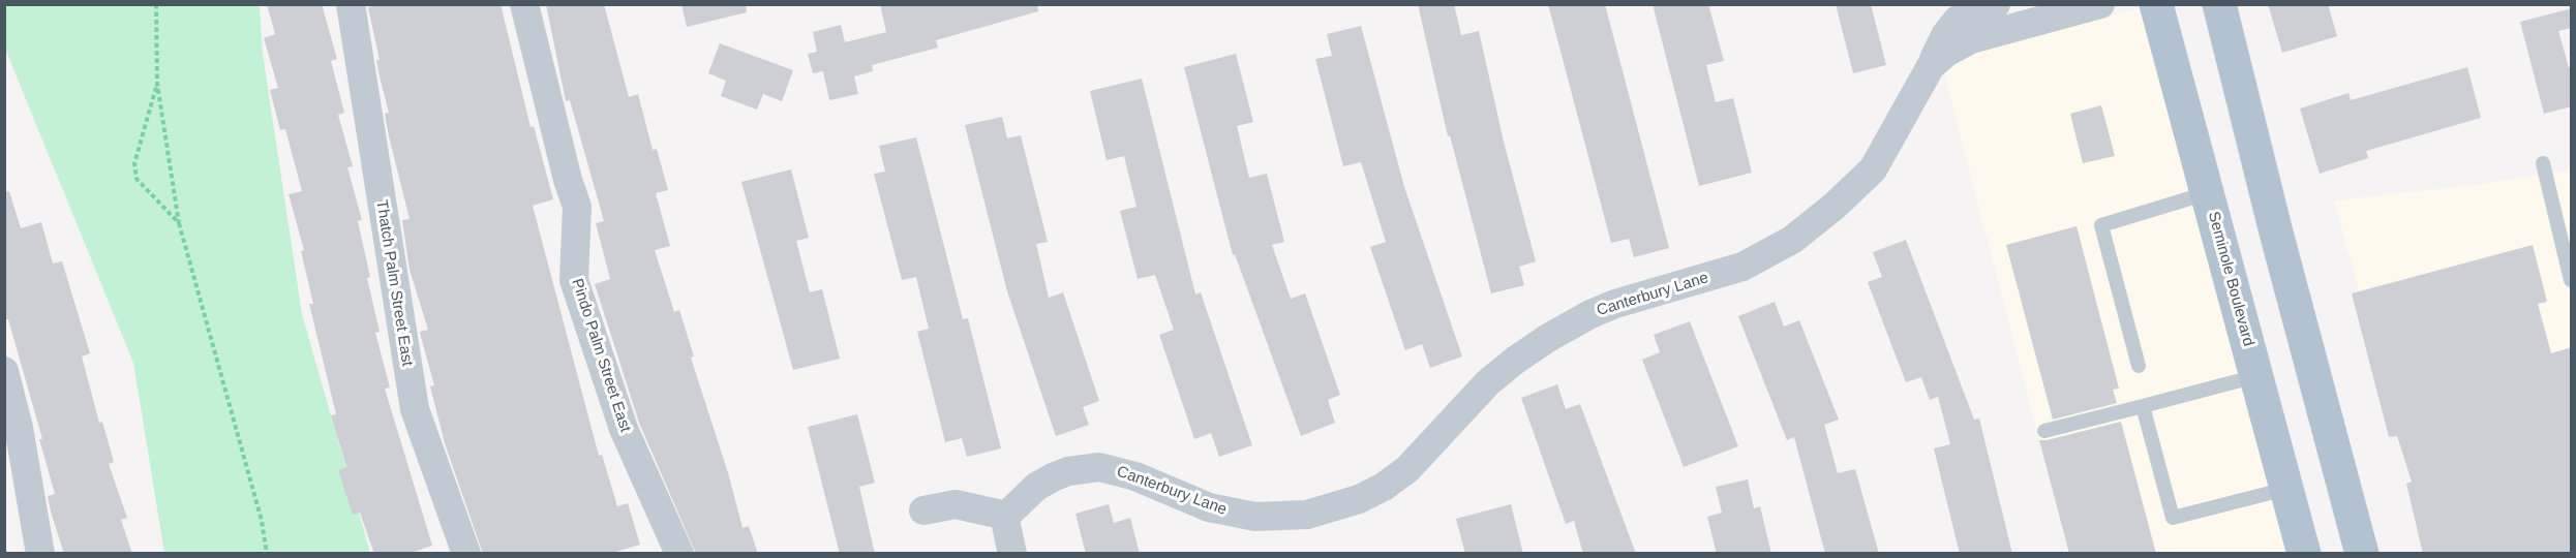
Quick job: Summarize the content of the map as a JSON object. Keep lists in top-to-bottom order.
{
  "streets": {
    "main road": ["Seminole Boulevard"],
    "street": ["Thatch Palm Street East", "Canterbury Lane", "Pindo Palm Street East"]
  }
}
